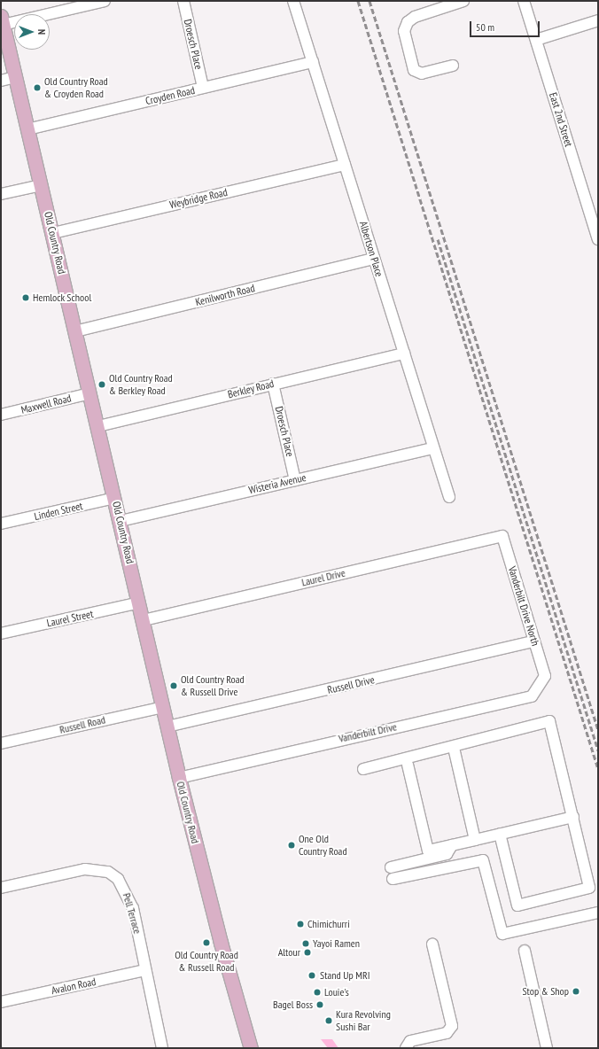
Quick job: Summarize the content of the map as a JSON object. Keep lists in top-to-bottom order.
{
  "streets": {
    "main road": ["Old Country Road"],
    "street": [
      "Droesch Place",
      "Croyden Road",
      "East 2nd Street",
      "Weybridge Road",
      "Albertson Place",
      "Kenilworth Road",
      "Berkley Road",
      "Maxwell Road",
      "Wisteria Avenue",
      "Linden Street",
      "Laurel Drive",
      "Vanderbilt Drive North",
      "Laurel Street",
      "Russell Drive",
      "Russell Road",
      "Vanderbilt Drive",
      "Pell Terrace",
      "Avalon Road"
    ]
  },
  "crossings": [
    ["Droesch Place", "Croyden Road"],
    ["Droesch Place", "Berkley Road"],
    ["Droesch Place", "Wisteria Avenue"],
    ["Croyden Road", "Old Country Road"],
    ["Croyden Road", "Albertson Place"],
    ["Weybridge Road", "Old Country Road"],
    ["Weybridge Road", "Albertson Place"],
    ["Old Country Road", "Kenilworth Road"],
    ["Old Country Road", "Berkley Road"],
    ["Old Country Road", "Maxwell Road"],
    ["Old Country Road", "Wisteria Avenue"],
    ["Old Country Road", "Linden Street"],
    ["Old Country Road", "Laurel Drive"],
    ["Old Country Road", "Laurel Street"],
    ["Old Country Road", "Russell Drive"],
    ["Old Country Road", "Russell Road"],
    ["Old Country Road", "Vanderbilt Drive"],
    ["Albertson Place", "Kenilworth Road"],
    ["Albertson Place", "Berkley Road"],
    ["Albertson Place", "Wisteria Avenue"],
    ["Laurel Drive", "Vanderbilt Drive North"],
    ["Vanderbilt Drive North", "Russell Drive"],
    ["Vanderbilt Drive North", "Vanderbilt Drive"],
    ["Pell Terrace", "Avalon Road"]
  ],
  "places": [
    "Old Country Road & Croyden Road",
    "Hemlock School",
    "Old Country Road & Berkley Road",
    "Old Country Road & Russell Drive",
    "One Old Country Road",
    "Chimichurri",
    "Old Country Road & Russell Road",
    "Yayoi Ramen",
    "Altour",
    "Stand Up MRI",
    "Stop & Shop",
    "Louie's",
    "Bagel Boss",
    "Kura Revolving Sushi Bar"
  ],
  "scale_bar": "50 m",
  "north": "right"
}
